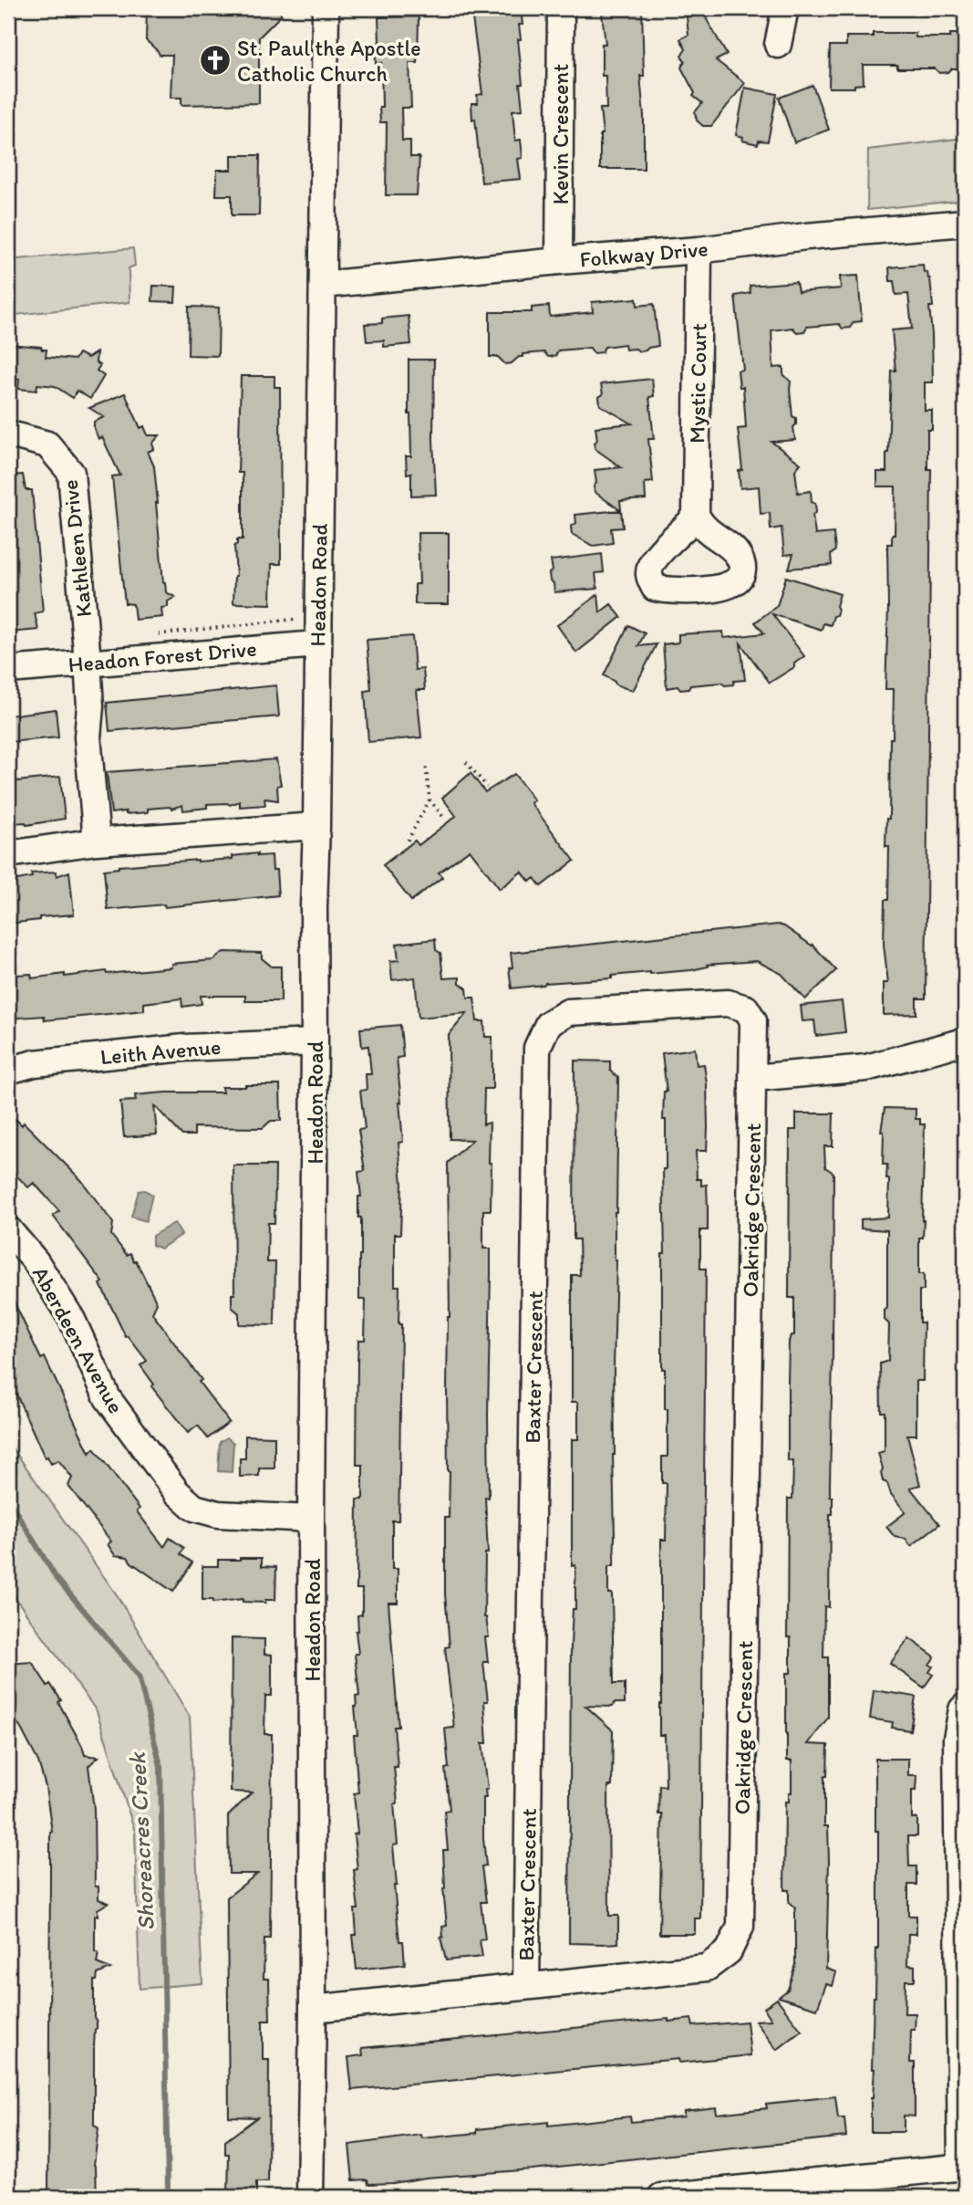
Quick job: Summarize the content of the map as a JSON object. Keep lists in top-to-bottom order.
{
  "streets": {
    "street": [
      "Kevin Crescent",
      "Folkway Drive",
      "Mystic Court",
      "Kathleen Drive",
      "Headon Road",
      "Headon Forest Drive",
      "Leith Avenue",
      "Oakridge Crescent",
      "Aberdeen Avenue",
      "Baxter Crescent"
    ]
  },
  "crossings": [
    ["Kevin Crescent", "Folkway Drive"],
    ["Folkway Drive", "Mystic Court"],
    ["Folkway Drive", "Headon Road"],
    ["Kathleen Drive", "Headon Forest Drive"],
    ["Headon Road", "Headon Forest Drive"],
    ["Headon Road", "Leith Avenue"],
    ["Headon Road", "Oakridge Crescent"],
    ["Headon Road", "Aberdeen Avenue"],
    ["Oakridge Crescent", "Baxter Crescent"]
  ],
  "water": ["Shoreacres Creek"],
  "places": {
    "church": ["St. Paul the Apostle Catholic Church"]
  }
}
